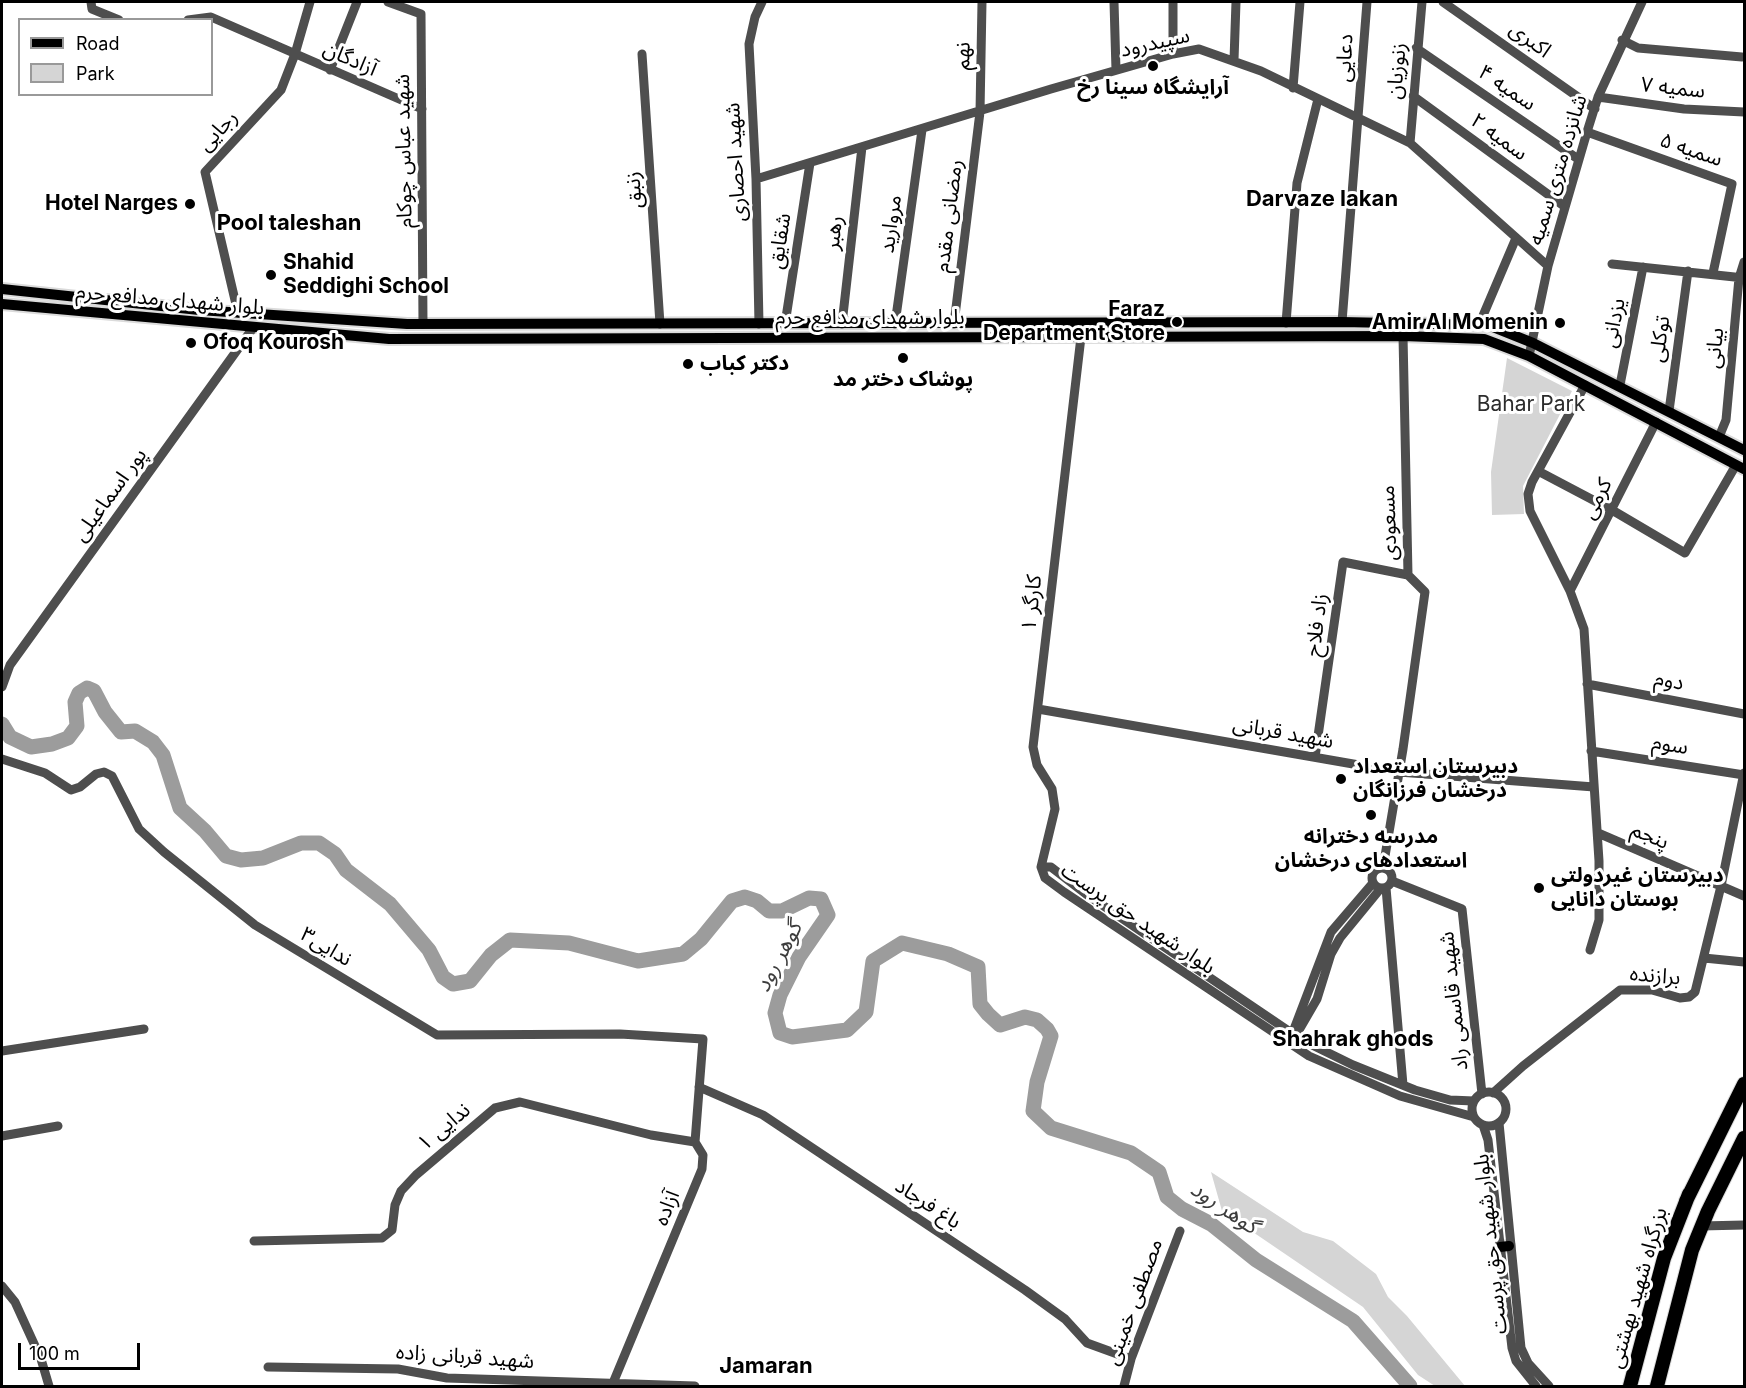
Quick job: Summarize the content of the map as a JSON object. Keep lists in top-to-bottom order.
{
  "streets": {
    "highway": ["بزرگراه شهید بهشتی"],
    "main road": ["بلوار شهدای مدافع حرم"],
    "street": [
      "اکبری",
      "سپیدرود",
      "نهم",
      "دعایی",
      "آزادگان",
      "زنوزیان",
      "سمیه ۴",
      "سمیه ۷",
      "رجایی",
      "سمیه ۲",
      "سمیه ۵",
      "شهید عباس چوکام",
      "شهید احصاری",
      "شانزده متری سمیه",
      "زنبق",
      "رمضانی مقدم",
      "مروارید",
      "رهبر",
      "شقایق",
      "یزدانی",
      "توکلی",
      "بیانی",
      "پور اسماعیلی",
      "کرمی",
      "مسعودی",
      "کارگر ۱",
      "زاد فلاح",
      "دوم",
      "شهید قربانی",
      "سوم",
      "پنجم",
      "بلوار شهید حق پرست",
      "ندایی۳",
      "برازنده",
      "شهید قاسمی راد",
      "ندایی ۱",
      "باغ فرجاد",
      "آزاده",
      "مصطفی خمینی",
      "شهید قربانی زاده"
    ]
  },
  "crossings": [
    ["اکبری", "شانزده متری سمیه"],
    ["سپیدرود", "نهم"],
    ["سپیدرود", "دعایی"],
    ["سپیدرود", "زنوزیان"],
    ["سپیدرود", "شهید احصاری"],
    ["سپیدرود", "شانزده متری سمیه"],
    ["سپیدرود", "رمضانی مقدم"],
    ["سپیدرود", "مروارید"],
    ["سپیدرود", "رهبر"],
    ["سپیدرود", "شقایق"],
    ["نهم", "رمضانی مقدم"],
    ["دعایی", "بلوار شهدای مدافع حرم"],
    ["آزادگان", "رجایی"],
    ["آزادگان", "شهید عباس چوکام"],
    ["زنوزیان", "سمیه ۴"],
    ["زنوزیان", "سمیه ۲"],
    ["سمیه ۴", "شانزده متری سمیه"],
    ["سمیه ۷", "شانزده متری سمیه"],
    ["رجایی", "بلوار شهدای مدافع حرم"],
    ["سمیه ۲", "شانزده متری سمیه"],
    ["سمیه ۵", "شانزده متری سمیه"],
    ["شهید عباس چوکام", "بلوار شهدای مدافع حرم"],
    ["شهید احصاری", "بلوار شهدای مدافع حرم"],
    ["شانزده متری سمیه", "بلوار شهدای مدافع حرم"],
    ["زنبق", "بلوار شهدای مدافع حرم"],
    ["رمضانی مقدم", "بلوار شهدای مدافع حرم"],
    ["مروارید", "بلوار شهدای مدافع حرم"],
    ["رهبر", "بلوار شهدای مدافع حرم"],
    ["شقایق", "بلوار شهدای مدافع حرم"],
    ["بلوار شهدای مدافع حرم", "یزدانی"],
    ["بلوار شهدای مدافع حرم", "توکلی"],
    ["بلوار شهدای مدافع حرم", "بیانی"],
    ["بلوار شهدای مدافع حرم", "پور اسماعیلی"],
    ["بلوار شهدای مدافع حرم", "کرمی"],
    ["بلوار شهدای مدافع حرم", "مسعودی"],
    ["بلوار شهدای مدافع حرم", "کارگر ۱"],
    ["مسعودی", "زاد فلاح"],
    ["مسعودی", "شهید قربانی"],
    ["کارگر ۱", "شهید قربانی"],
    ["کارگر ۱", "بلوار شهید حق پرست"],
    ["زاد فلاح", "شهید قربانی"],
    ["سوم", "برازنده"],
    ["پنجم", "برازنده"],
    ["بلوار شهید حق پرست", "برازنده"],
    ["بلوار شهید حق پرست", "شهید قاسمی راد"],
    ["ندایی۳", "آزاده"],
    ["برازنده", "شهید قاسمی راد"],
    ["ندایی ۱", "آزاده"],
    ["باغ فرجاد", "آزاده"],
    ["باغ فرجاد", "مصطفی خمینی"],
    ["آزاده", "شهید قربانی زاده"]
  ],
  "districts": [
    "Darvaze lakan",
    "Pool taleshan",
    "Shahrak ghods",
    "Jamaran"
  ],
  "water": ["گوهر رود"],
  "parks": ["Bahar Park"],
  "places": [
    "آرایشگاه سینا رخ",
    "Hotel Narges",
    "Shahid Seddighi School",
    "Faraz Department Store",
    "Amir Al Momenin",
    "Ofoq Kourosh",
    "پوشاک دختر مد",
    "دکتر کباب",
    "دبیرستان استعداد درخشان فرزانگان",
    "مدرسه دخترانه استعدادهای درخشان",
    "دبیرستان غیردولتی بوستان دانایی"
  ],
  "legend": ["Road", "Park"],
  "scale_bar": "100 m"
}
